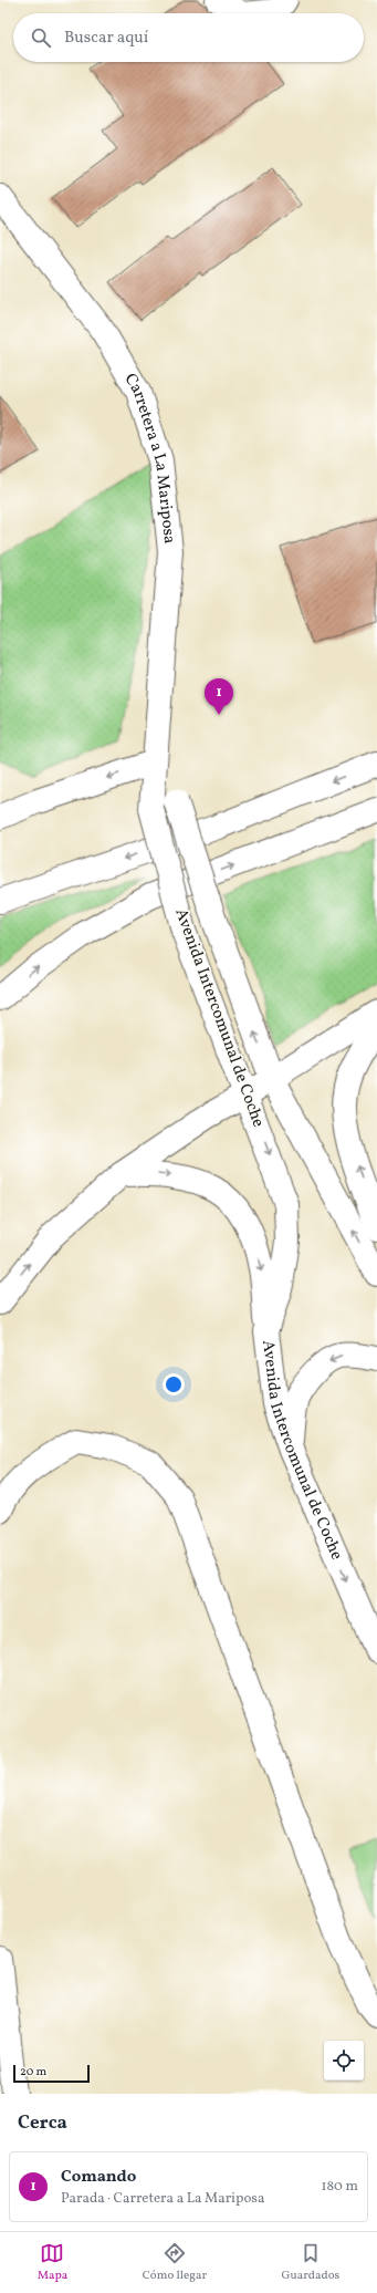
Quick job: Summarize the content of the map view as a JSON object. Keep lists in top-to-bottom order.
{
  "streets": {
    "main road": ["Carretera a La Mariposa", "Avenida Intercomunal de Coche"]
  },
  "crossings": [
    ["Carretera a La Mariposa", "Avenida Intercomunal de Coche"]
  ],
  "scale_bar": "20 m",
  "page": {
    "search": "Buscar aquí",
    "pins": "1",
    "scale": "20 m",
    "heading": "Cerca",
    "list": [
      {
        "mark": "1",
        "name": "Comando",
        "note": "Parada · Carretera a La Mariposa",
        "value": "180 m"
      }
    ],
    "nav": ["Mapa", "Cómo llegar", "Guardados"]
  }
}
